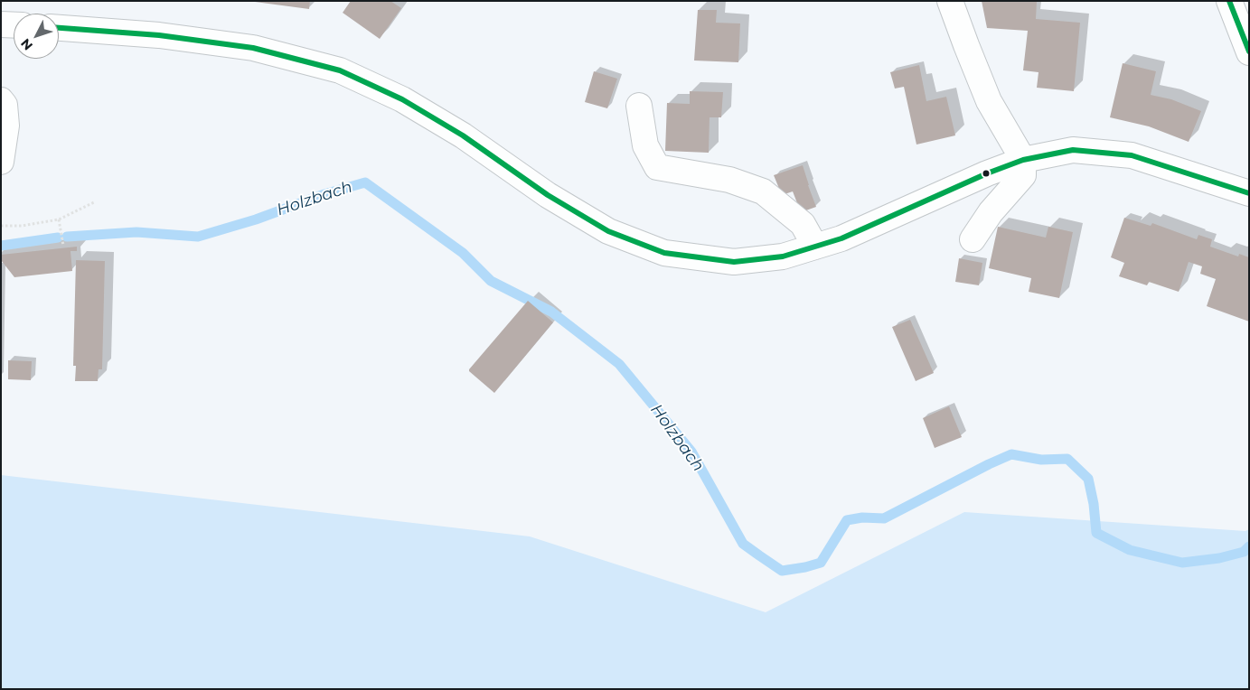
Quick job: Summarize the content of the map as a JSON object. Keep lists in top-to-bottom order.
{
  "water": ["Holzbach"],
  "north": "bottom left"
}
